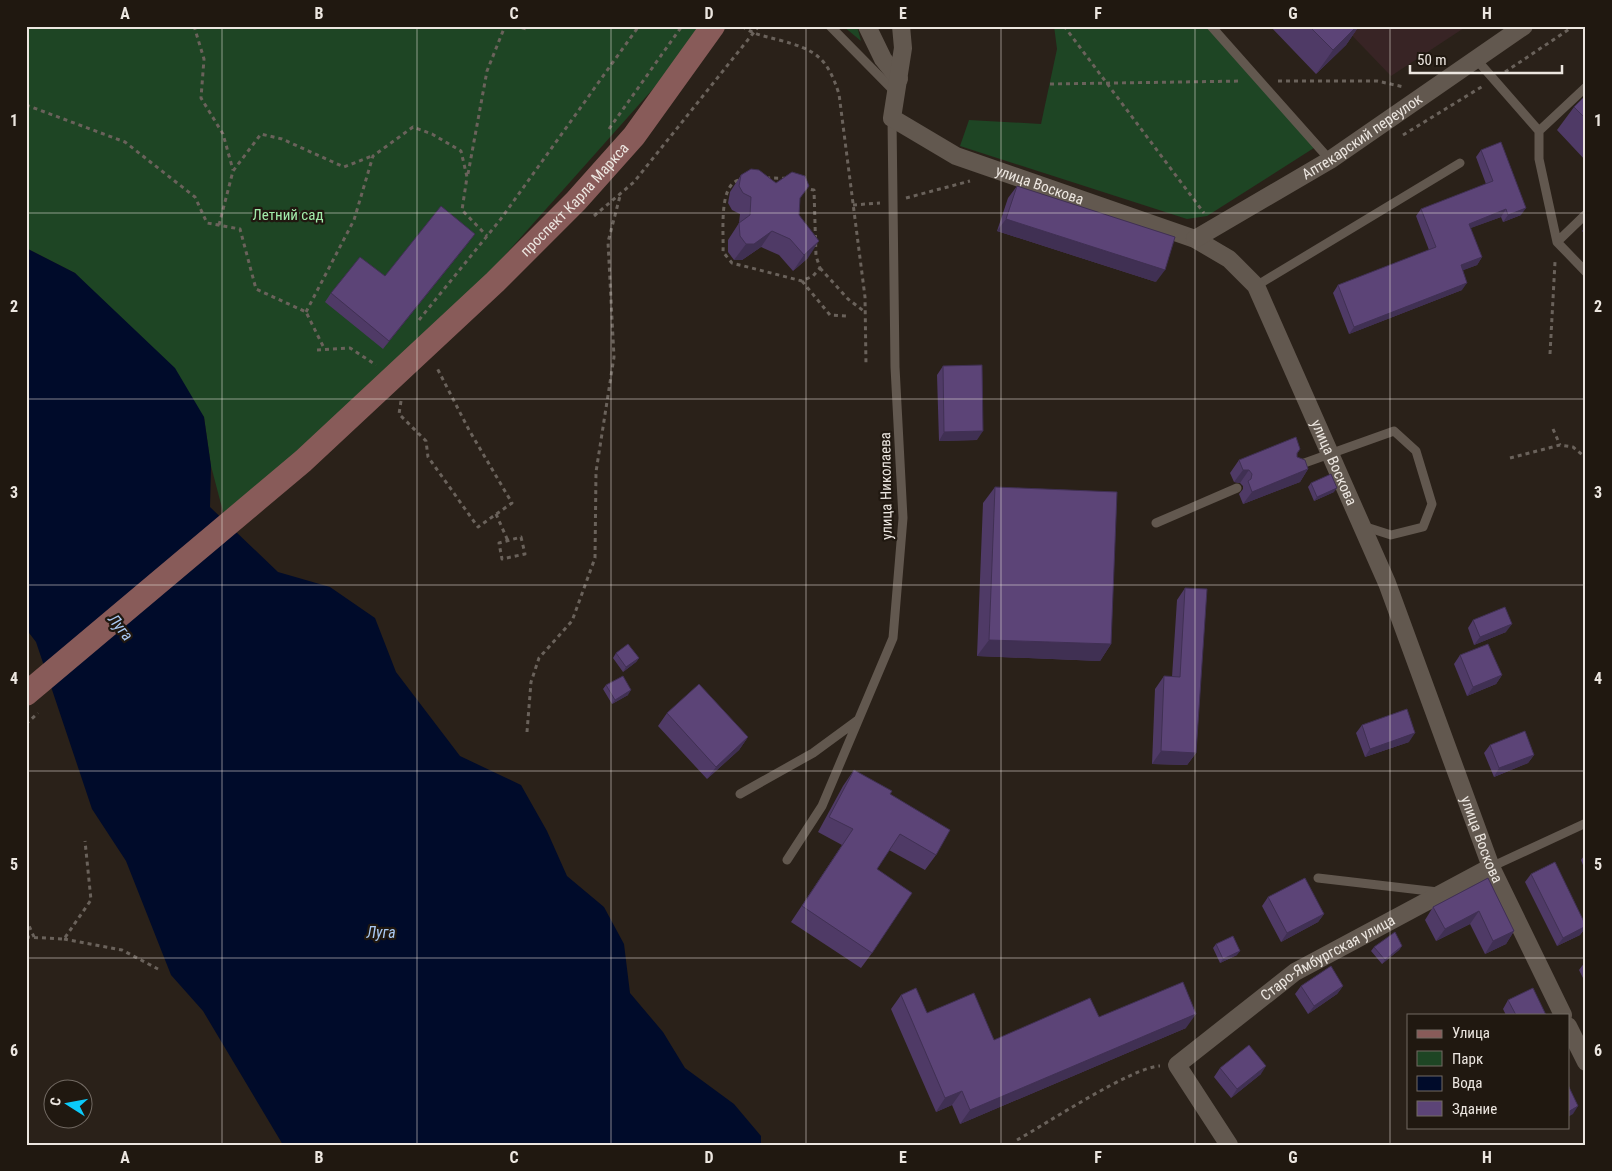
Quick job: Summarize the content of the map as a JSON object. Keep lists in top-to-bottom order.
{
  "streets": {
    "main road": ["проспект Карла Маркса"],
    "street": ["Аптекарский переулок", "улица Воскова", "Старо-Ямбургская улица"],
    "lane": ["улица Николаева"]
  },
  "crossings": [
    ["Аптекарский переулок", "улица Воскова"],
    ["улица Воскова", "улица Николаева"],
    ["улица Воскова", "Старо-Ямбургская улица"]
  ],
  "water": ["Луга"],
  "parks": ["Летний сад"],
  "legend": [
    "Улица",
    "Парк",
    "Вода",
    "Здание"
  ],
  "scale_bar": "50 m",
  "north": "left",
  "grid": {
    "columns": [
      "A",
      "B",
      "C",
      "D",
      "E",
      "F",
      "G",
      "H"
    ],
    "rows": [
      "1",
      "2",
      "3",
      "4",
      "5",
      "6"
    ]
  }
}
